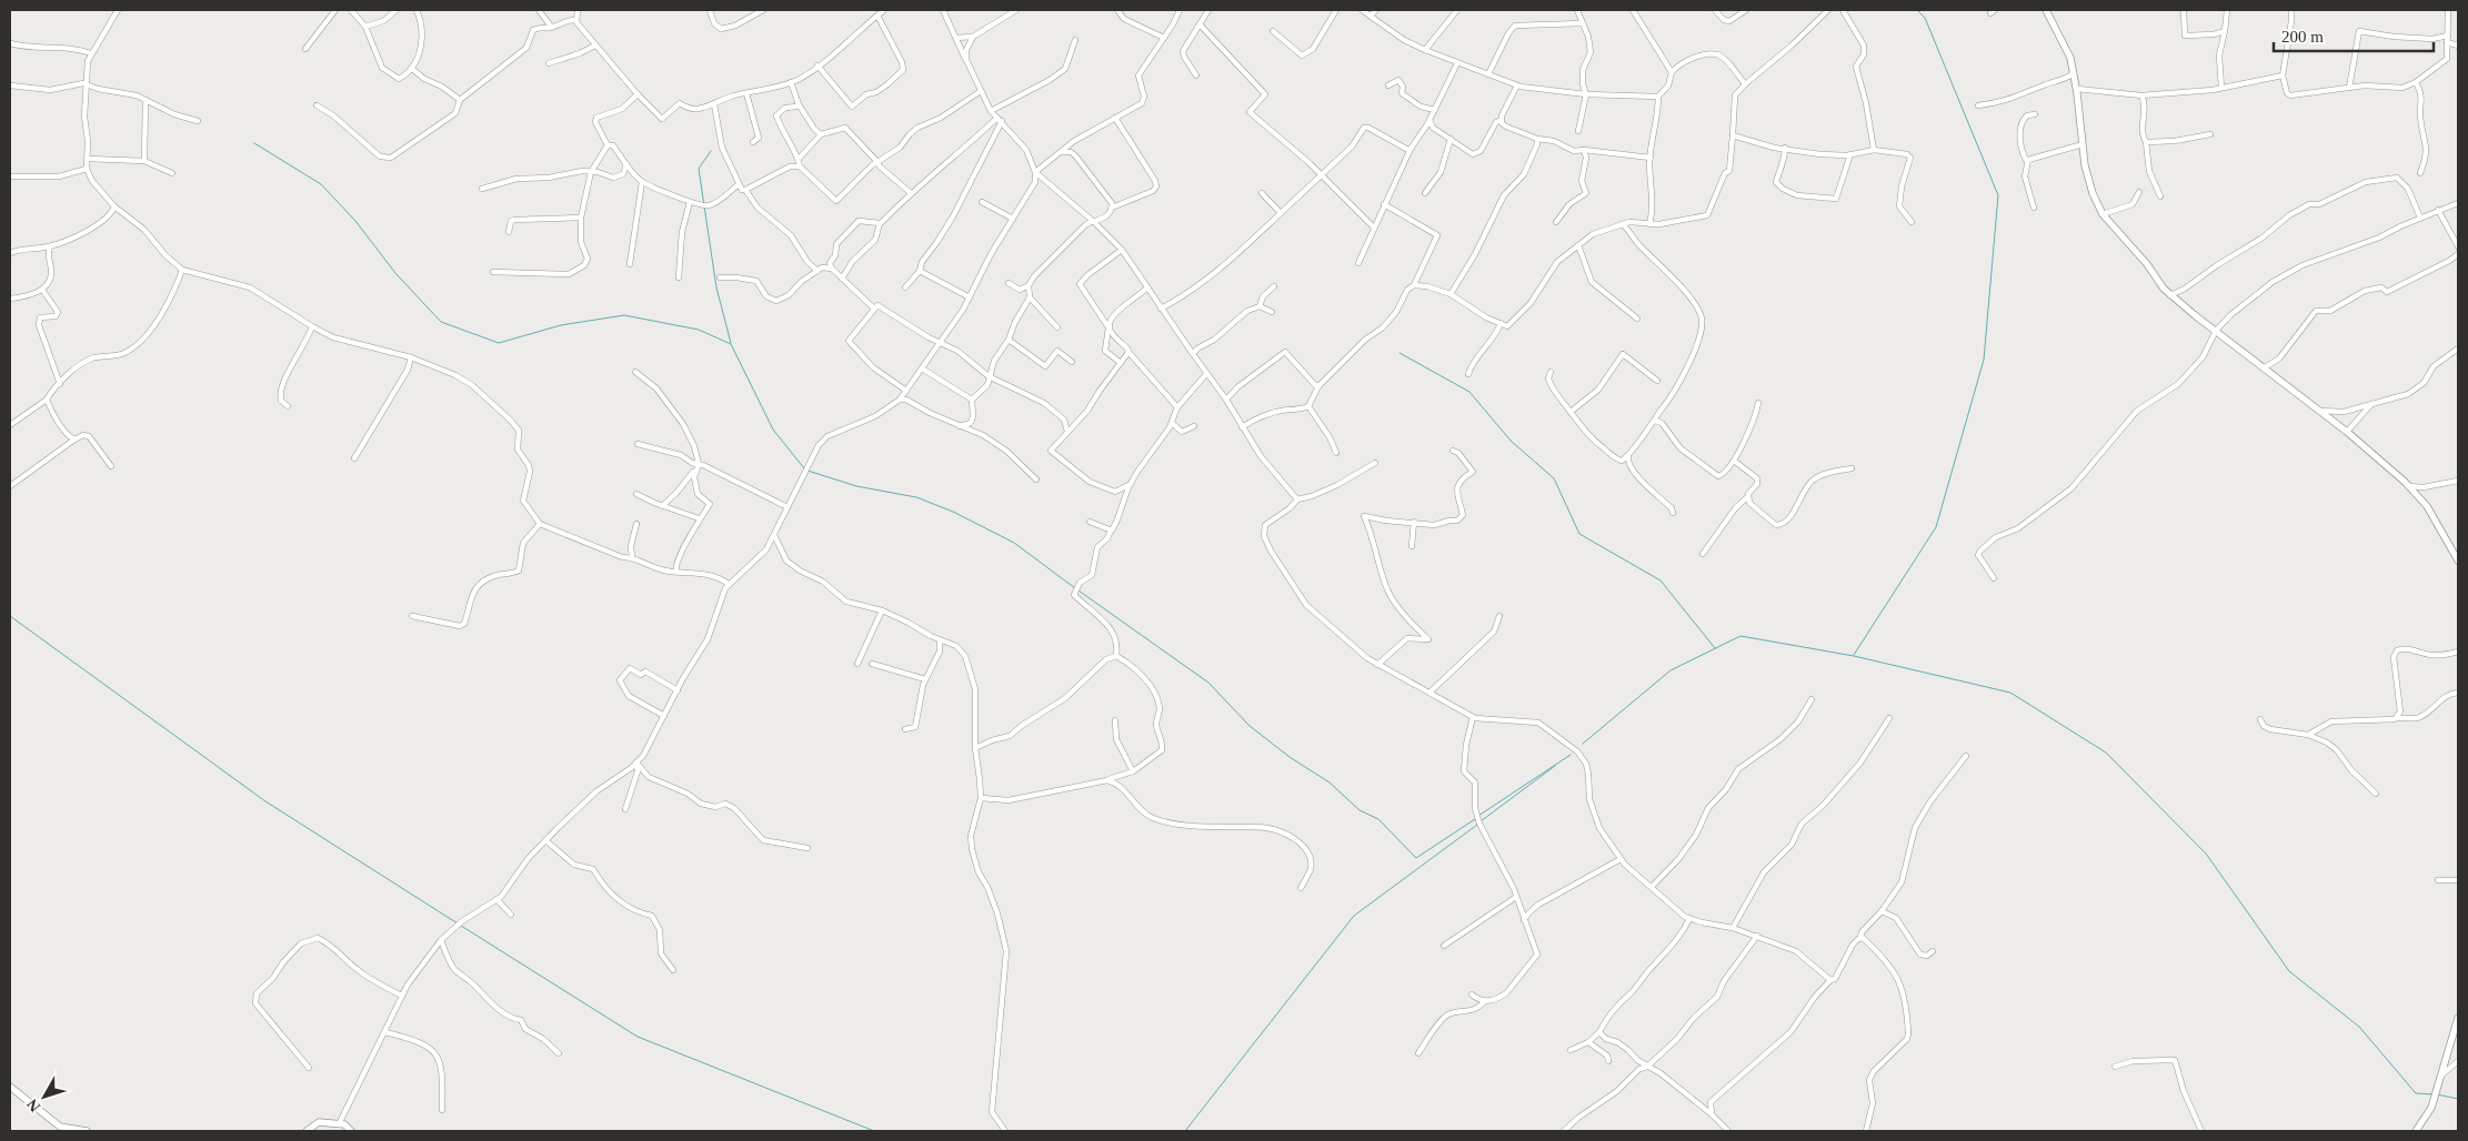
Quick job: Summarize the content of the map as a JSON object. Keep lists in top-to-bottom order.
{
  "scale_bar": "200 m",
  "north": "bottom left"
}
